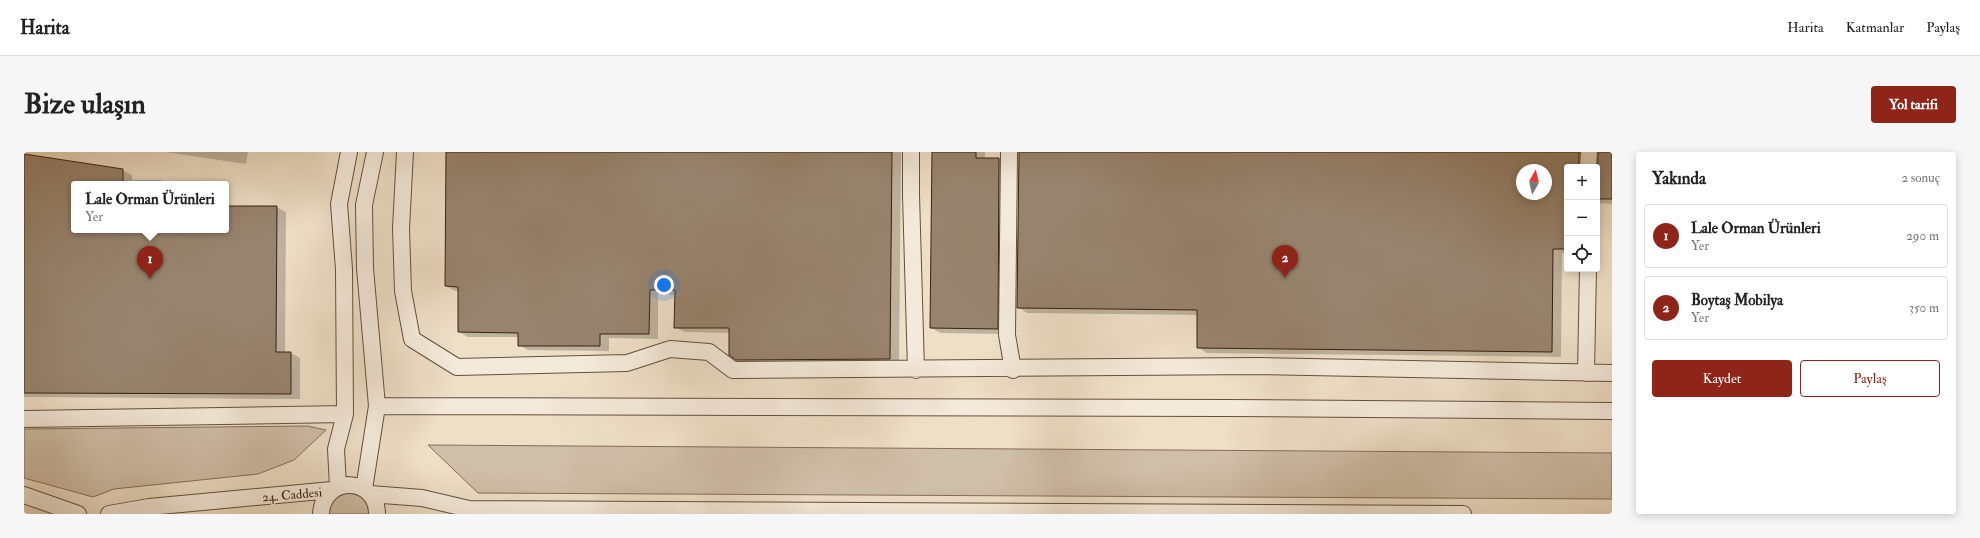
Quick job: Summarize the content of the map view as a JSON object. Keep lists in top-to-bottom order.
{
  "streets": {
    "street": ["24. Caddesi"]
  },
  "north": "top",
  "page": {
    "header": "Harita",
    "nav": ["Harita", "Katmanlar", "Paylaş"],
    "buttons": [
      "Yol tarifi",
      ["Kaydet", "Paylaş"]
    ],
    "title": "Bize ulaşın",
    "heading": ["Yakında", "2 sonuç"],
    "map_buttons": ["+", "−"],
    "popup": ["Lale Orman Ürünleri", "Yer"],
    "list": [
      {
        "mark": "1",
        "name": "Lale Orman Ürünleri",
        "note": "Yer",
        "value": "290 m"
      },
      {
        "mark": "2",
        "name": "Boytaş Mobilya",
        "note": "Yer",
        "value": "350 m"
      }
    ],
    "pins": ["2", "1"]
  }
}
